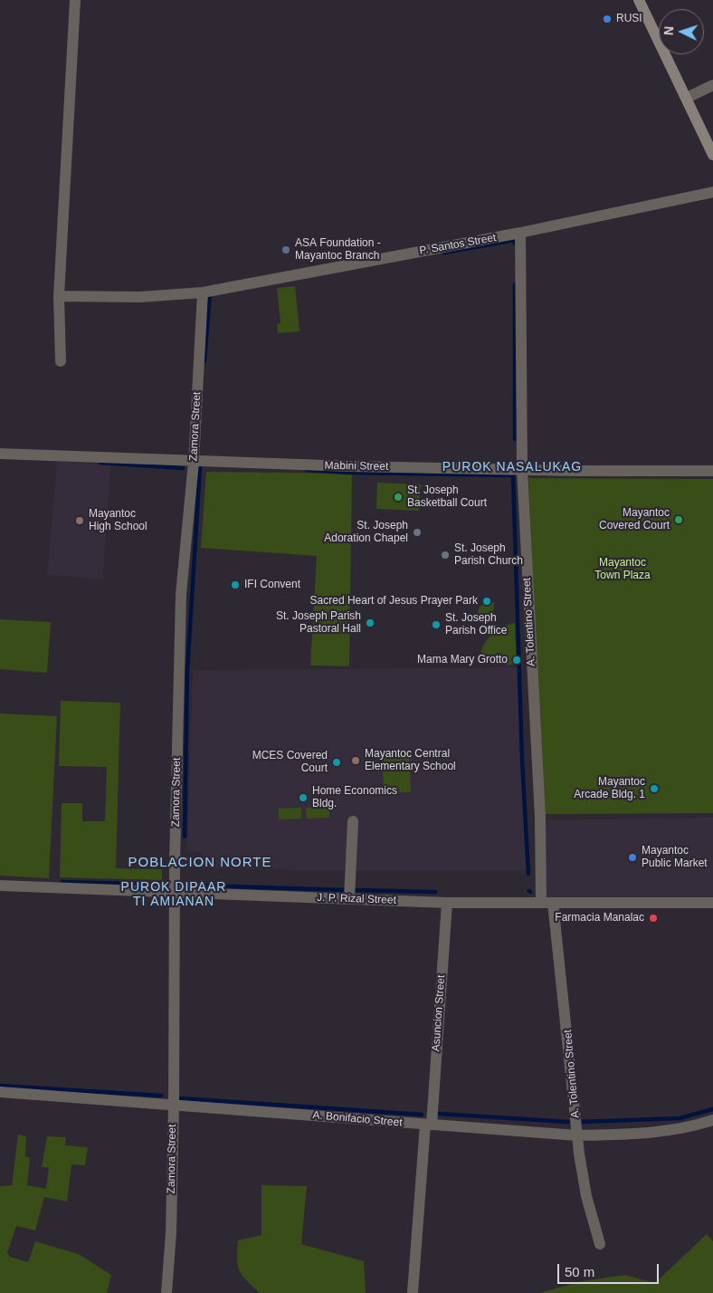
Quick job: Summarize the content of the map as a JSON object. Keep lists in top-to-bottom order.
{
  "streets": {
    "street": [
      "P. Santos Street",
      "Zamora Street",
      "Mabini Street",
      "A. Tolentino Street",
      "J. P. Rizal Street",
      "Asuncion Street",
      "A. Bonifacio Street"
    ]
  },
  "crossings": [
    ["P. Santos Street", "Zamora Street"],
    ["P. Santos Street", "A. Tolentino Street"],
    ["Zamora Street", "Mabini Street"],
    ["Zamora Street", "J. P. Rizal Street"],
    ["Zamora Street", "A. Bonifacio Street"],
    ["Mabini Street", "A. Tolentino Street"],
    ["A. Tolentino Street", "J. P. Rizal Street"],
    ["A. Tolentino Street", "A. Bonifacio Street"],
    ["J. P. Rizal Street", "Asuncion Street"],
    ["Asuncion Street", "A. Bonifacio Street"]
  ],
  "districts": ["PUROK NASALUKAG", "POBLACION NORTE", "PUROK DIPAAR TI AMIANAN"],
  "parks": ["Mayantoc Town Plaza"],
  "places": [
    "RUSI",
    "ASA Foundation - Mayantoc Branch",
    "St. Joseph Basketball Court",
    "Mayantoc Covered Court",
    "Mayantoc High School",
    "St. Joseph Adoration Chapel",
    "St. Joseph Parish Church",
    "IFI Convent",
    "Sacred Heart of Jesus Prayer Park",
    "St. Joseph Parish Pastoral Hall",
    "St. Joseph Parish Office",
    "Mama Mary Grotto",
    "Mayantoc Central Elementary School",
    "MCES Covered Court",
    "Mayantoc Arcade Bldg. 1",
    "Home Economics Bldg.",
    "Mayantoc Public Market",
    "Farmacia Manalac"
  ],
  "scale_bar": "50 m",
  "north": "left"
}
